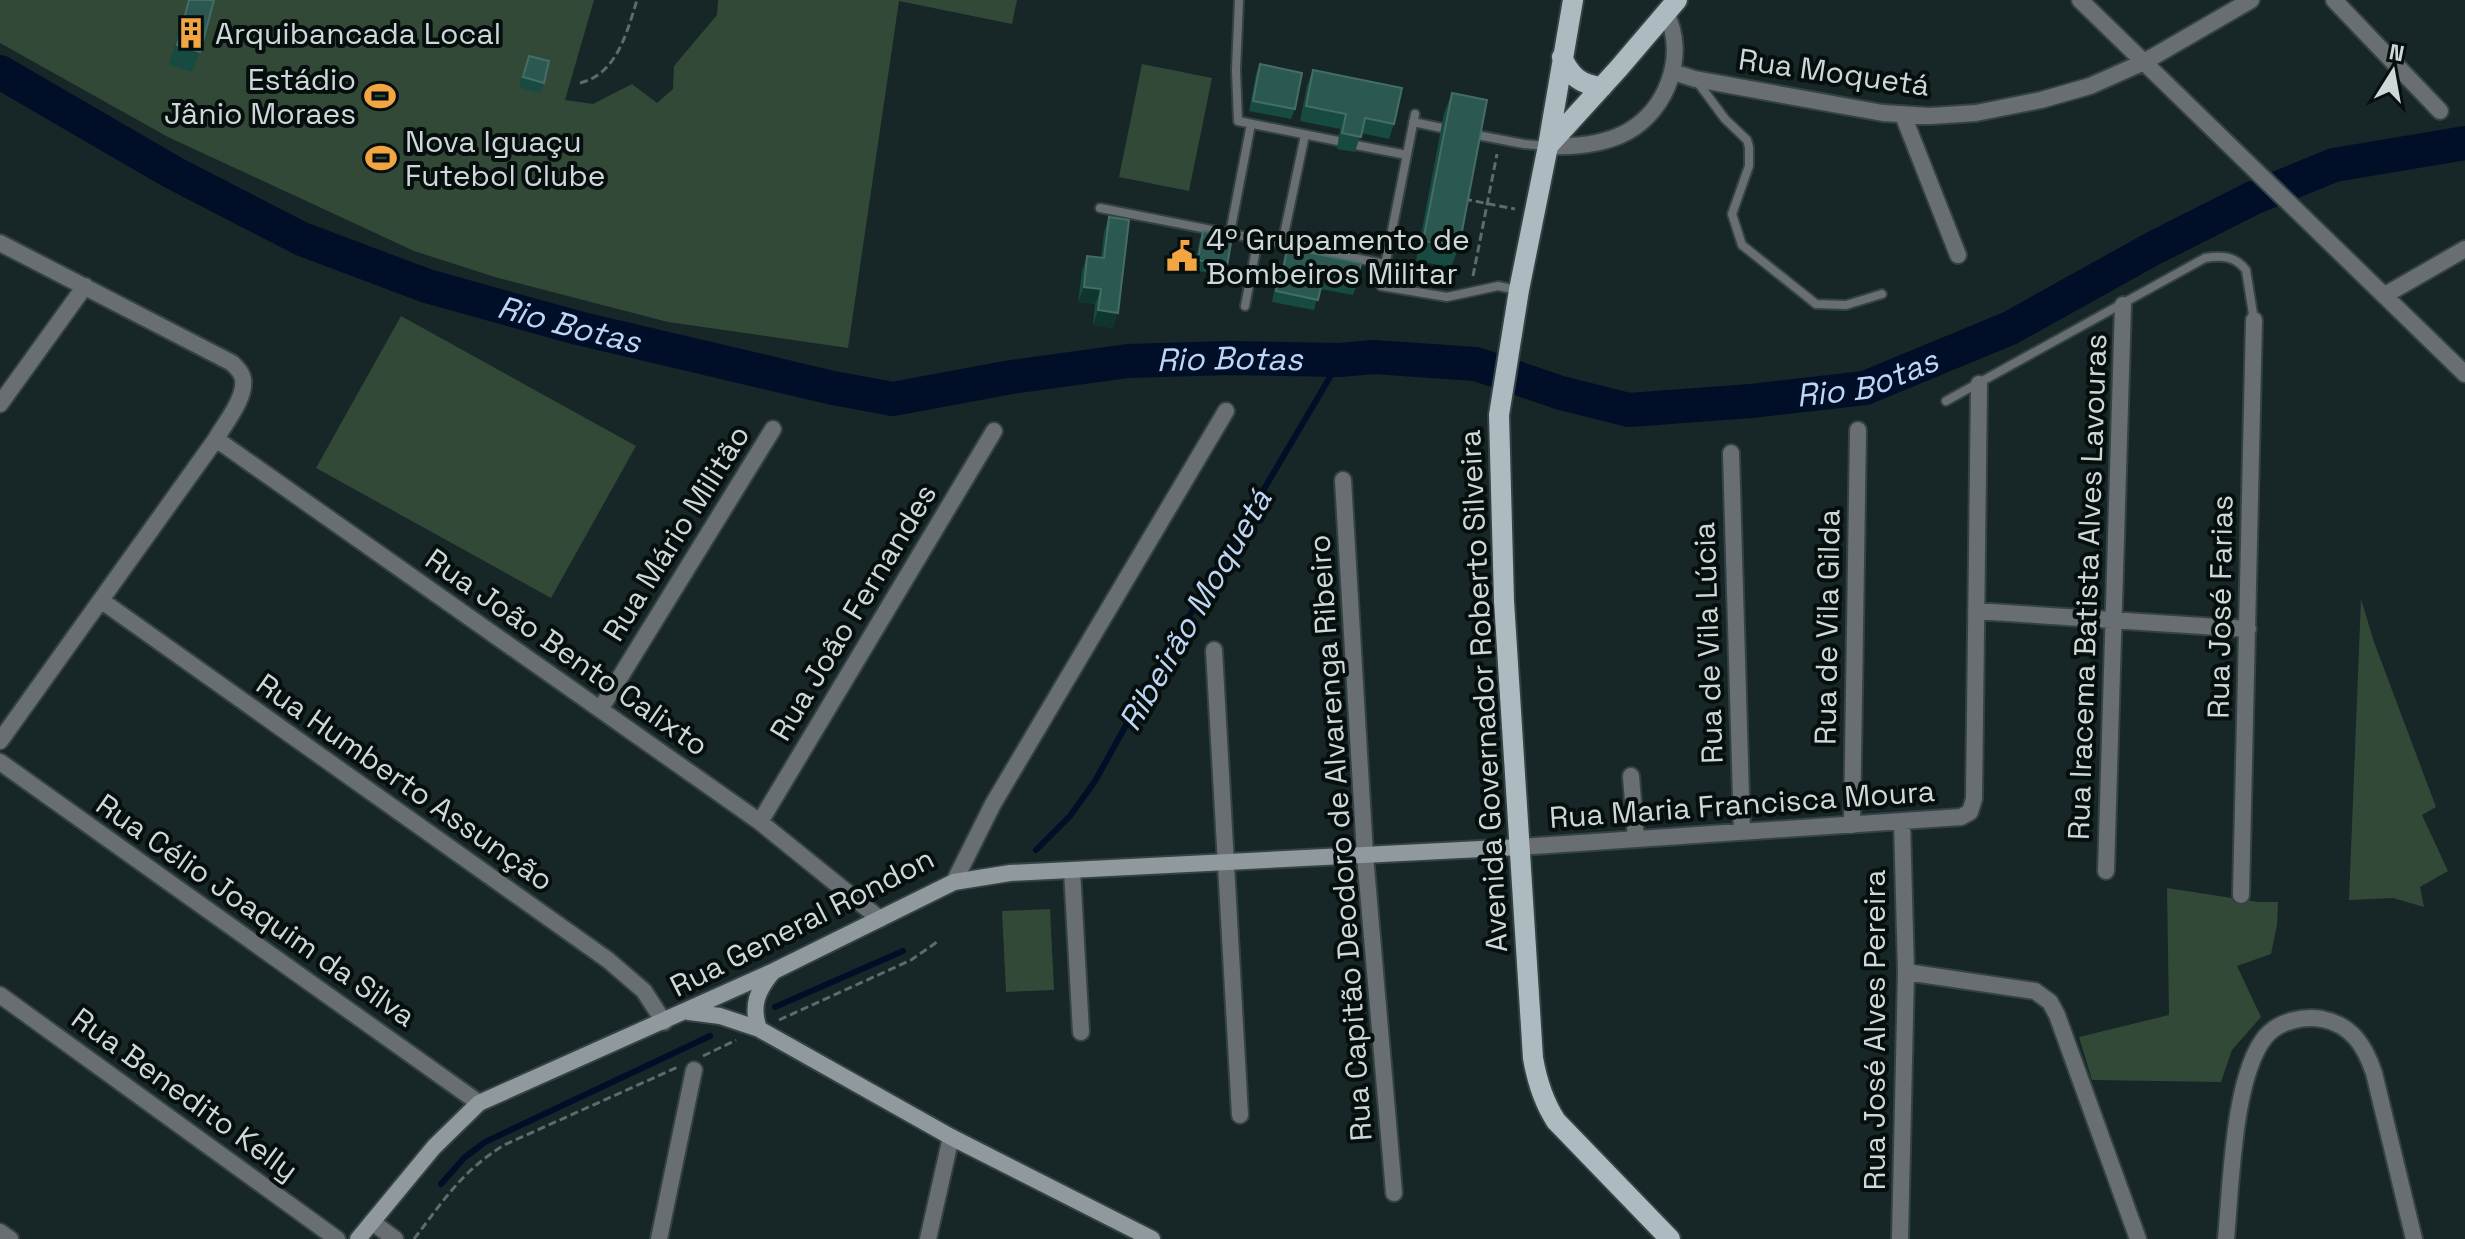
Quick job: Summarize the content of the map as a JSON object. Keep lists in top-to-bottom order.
{
  "streets": {
    "main road": ["Avenida Governador Roberto Silveira"],
    "street": [
      "Rua Moquetá",
      "Rua Mário Militão",
      "Rua Iracema Batista Alves Lavouras",
      "Rua José Farias",
      "Rua João Fernandes",
      "Rua de Vila Gilda",
      "Rua de Vila Lúcia",
      "Rua João Bento Calixto",
      "Rua Humberto Assunção",
      "Rua Maria Francisca Moura",
      "Rua Capitão Deodoro de Alvarenga Ribeiro",
      "Rua Célio Joaquim da Silva",
      "Rua General Rondon",
      "Rua José Alves Pereira",
      "Rua Benedito Kelly"
    ]
  },
  "crossings": [
    ["Rua Mário Militão", "Rua João Bento Calixto"],
    ["Rua João Fernandes", "Rua João Bento Calixto"],
    ["Rua de Vila Gilda", "Rua Maria Francisca Moura"],
    ["Rua de Vila Lúcia", "Rua Maria Francisca Moura"],
    ["Rua João Bento Calixto", "Rua General Rondon"],
    ["Avenida Governador Roberto Silveira", "Rua Maria Francisca Moura"],
    ["Rua Humberto Assunção", "Rua General Rondon"],
    ["Rua Maria Francisca Moura", "Rua José Alves Pereira"],
    ["Rua Célio Joaquim da Silva", "Rua General Rondon"]
  ],
  "water": ["Rio Botas", "Ribeirão Moquetá"],
  "places": {
    "building": ["Arquibancada Local"],
    "sports": ["Estádio Jânio Moraes", "Nova Iguaçu Futebol Clube"],
    "public building": ["4º Grupamento de Bombeiros Militar"]
  },
  "north": "top"
}
